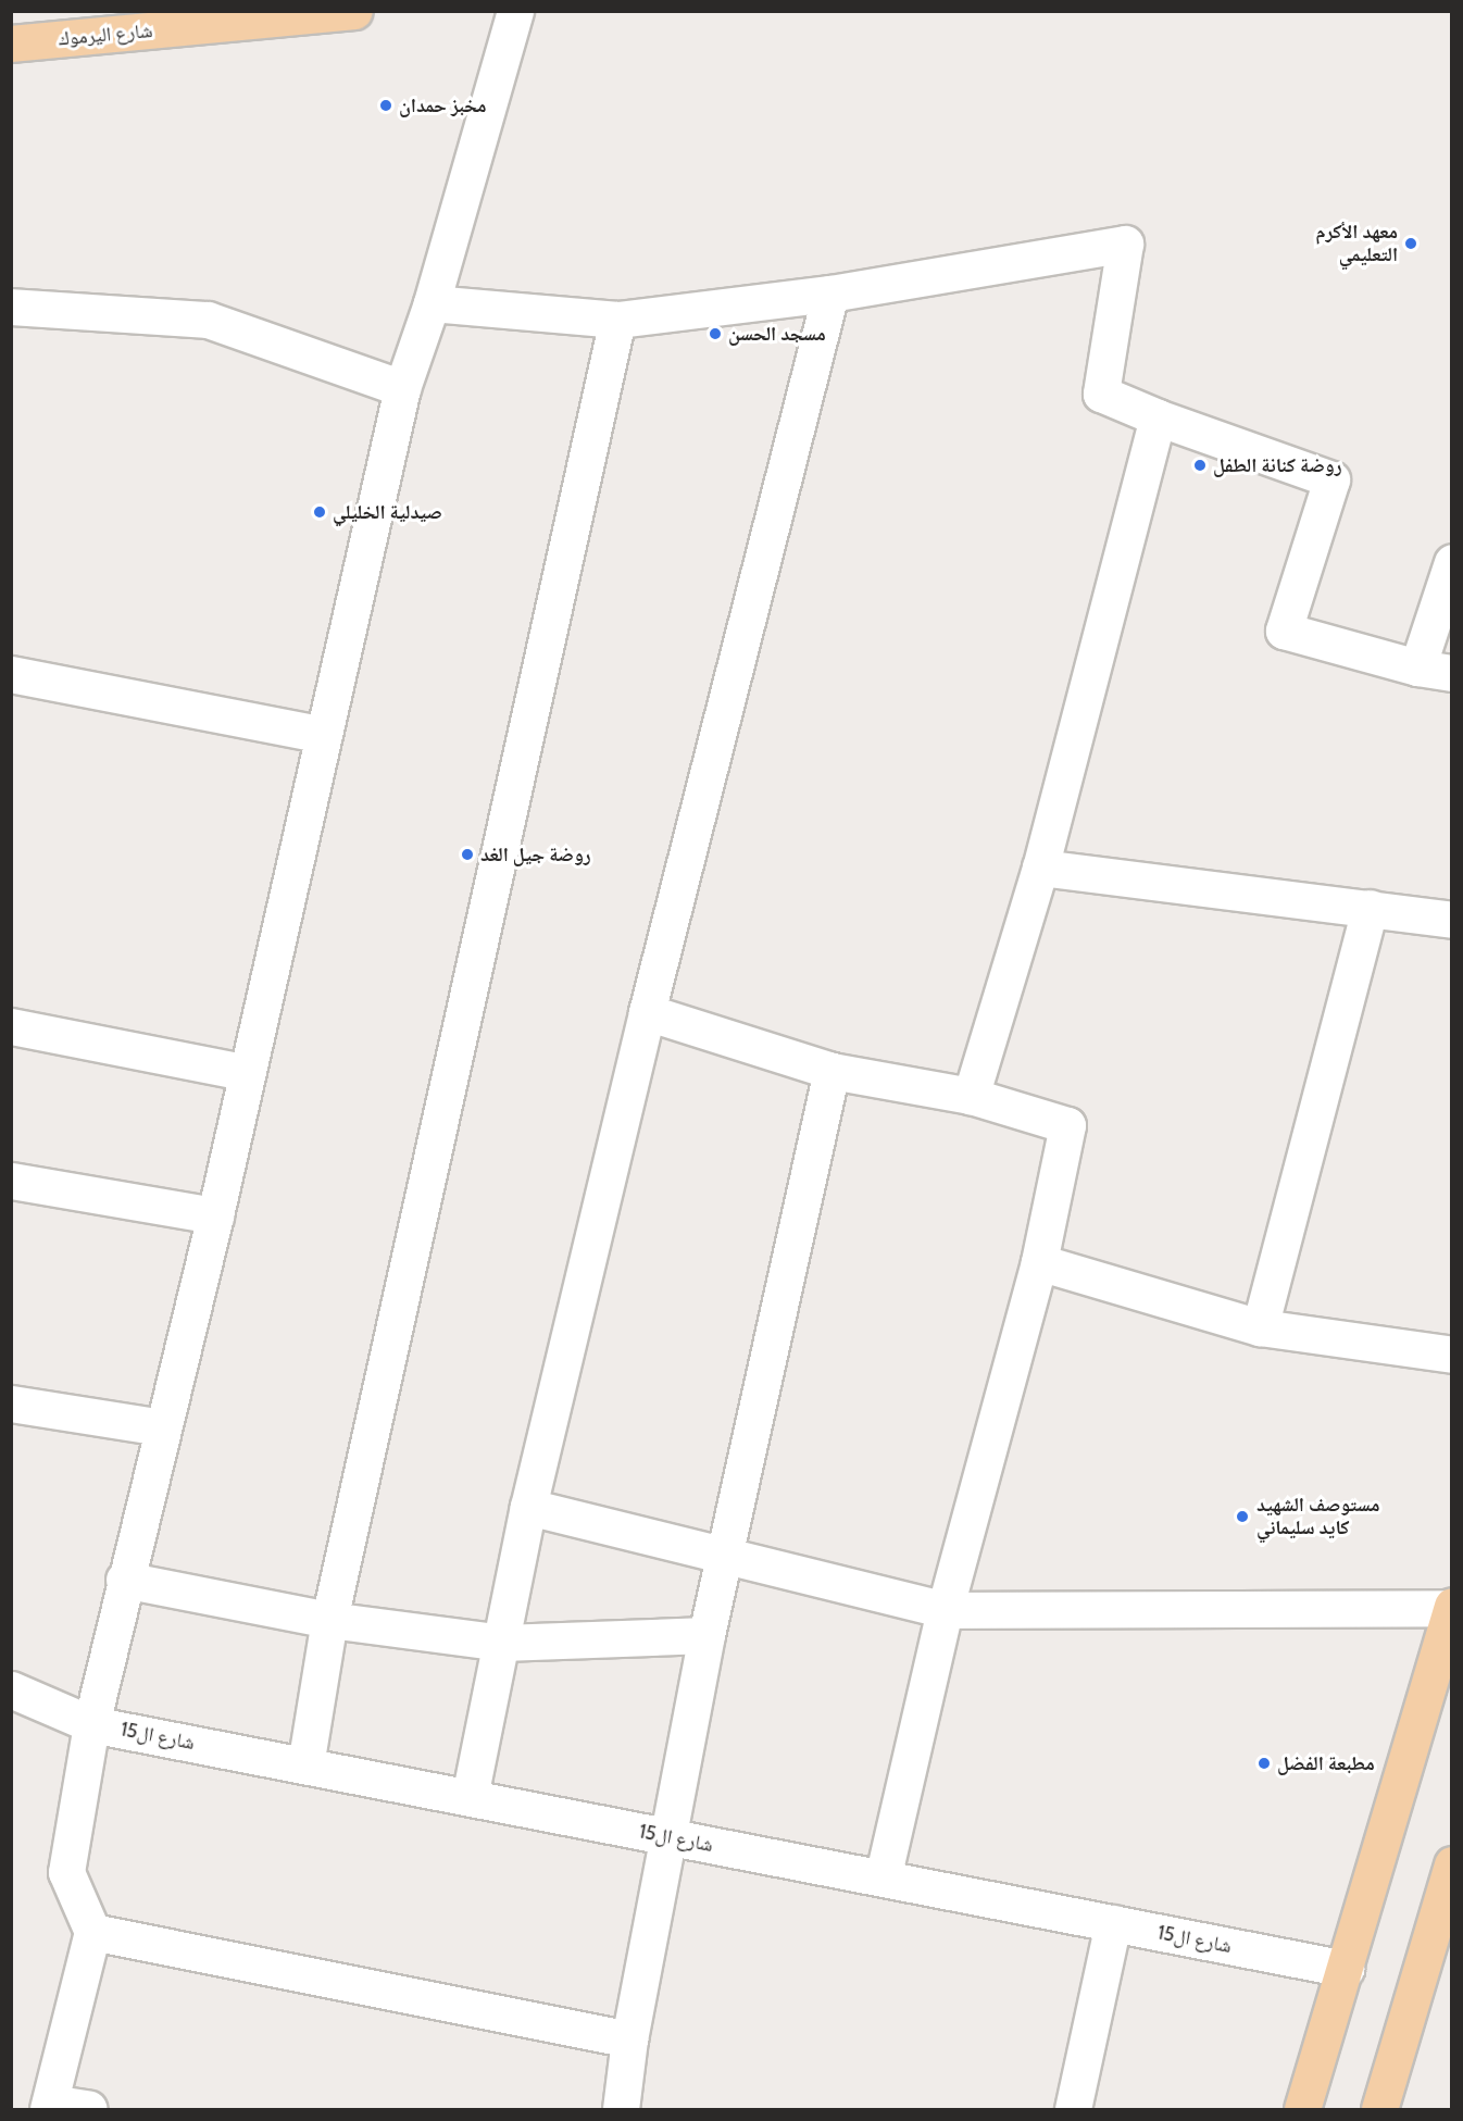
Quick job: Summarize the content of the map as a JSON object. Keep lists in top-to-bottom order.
{
  "streets": {
    "main road": ["شارع اليرموك"],
    "street": ["شارع ال15"]
  },
  "places": [
    "مخبز حمدان",
    "معهد الأكرم التعليمي",
    "مسجد الحسن",
    "روضة كنانة الطفل",
    "صيدلية الخليلي",
    "روضة جيل الغد",
    "مستوصف الشهيد كايد سليماني",
    "مطبعة الفضل"
  ]
}
